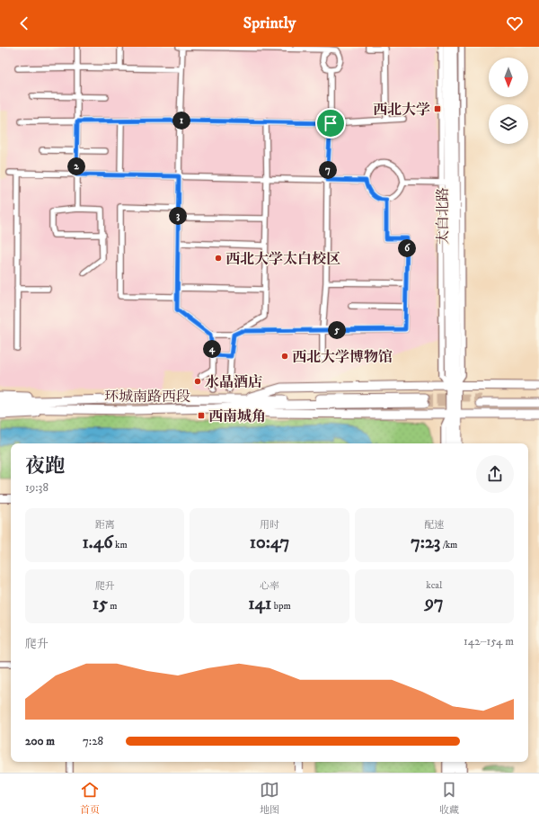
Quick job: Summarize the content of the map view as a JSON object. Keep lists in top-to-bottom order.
{
  "streets": {
    "main road": ["太白北路", "环城南路西段"]
  },
  "places": {
    "transit": ["西北大学", "西南城角"],
    "other": ["西北大学太白校区", "西北大学博物馆", "水晶酒店"]
  },
  "north": "bottom",
  "page": {
    "header": "Sprintly",
    "pins": [
      "1",
      "2",
      "7",
      "3",
      "6",
      "5",
      "4"
    ],
    "heading": ["夜跑", "19:38"],
    "stats": [
      ["距离", "1.46 km"],
      ["用时", "10:47"],
      ["配速", "7:23 /km"],
      ["爬升", "15 m"],
      ["心率", "141 bpm"],
      ["kcal", "97"]
    ],
    "chart": ["爬升", "142–154 m"],
    "list": [
      {
        "name": "200 m",
        "note": "7:28"
      }
    ],
    "tabs": ["首页", "地图", "收藏"]
  }
}
